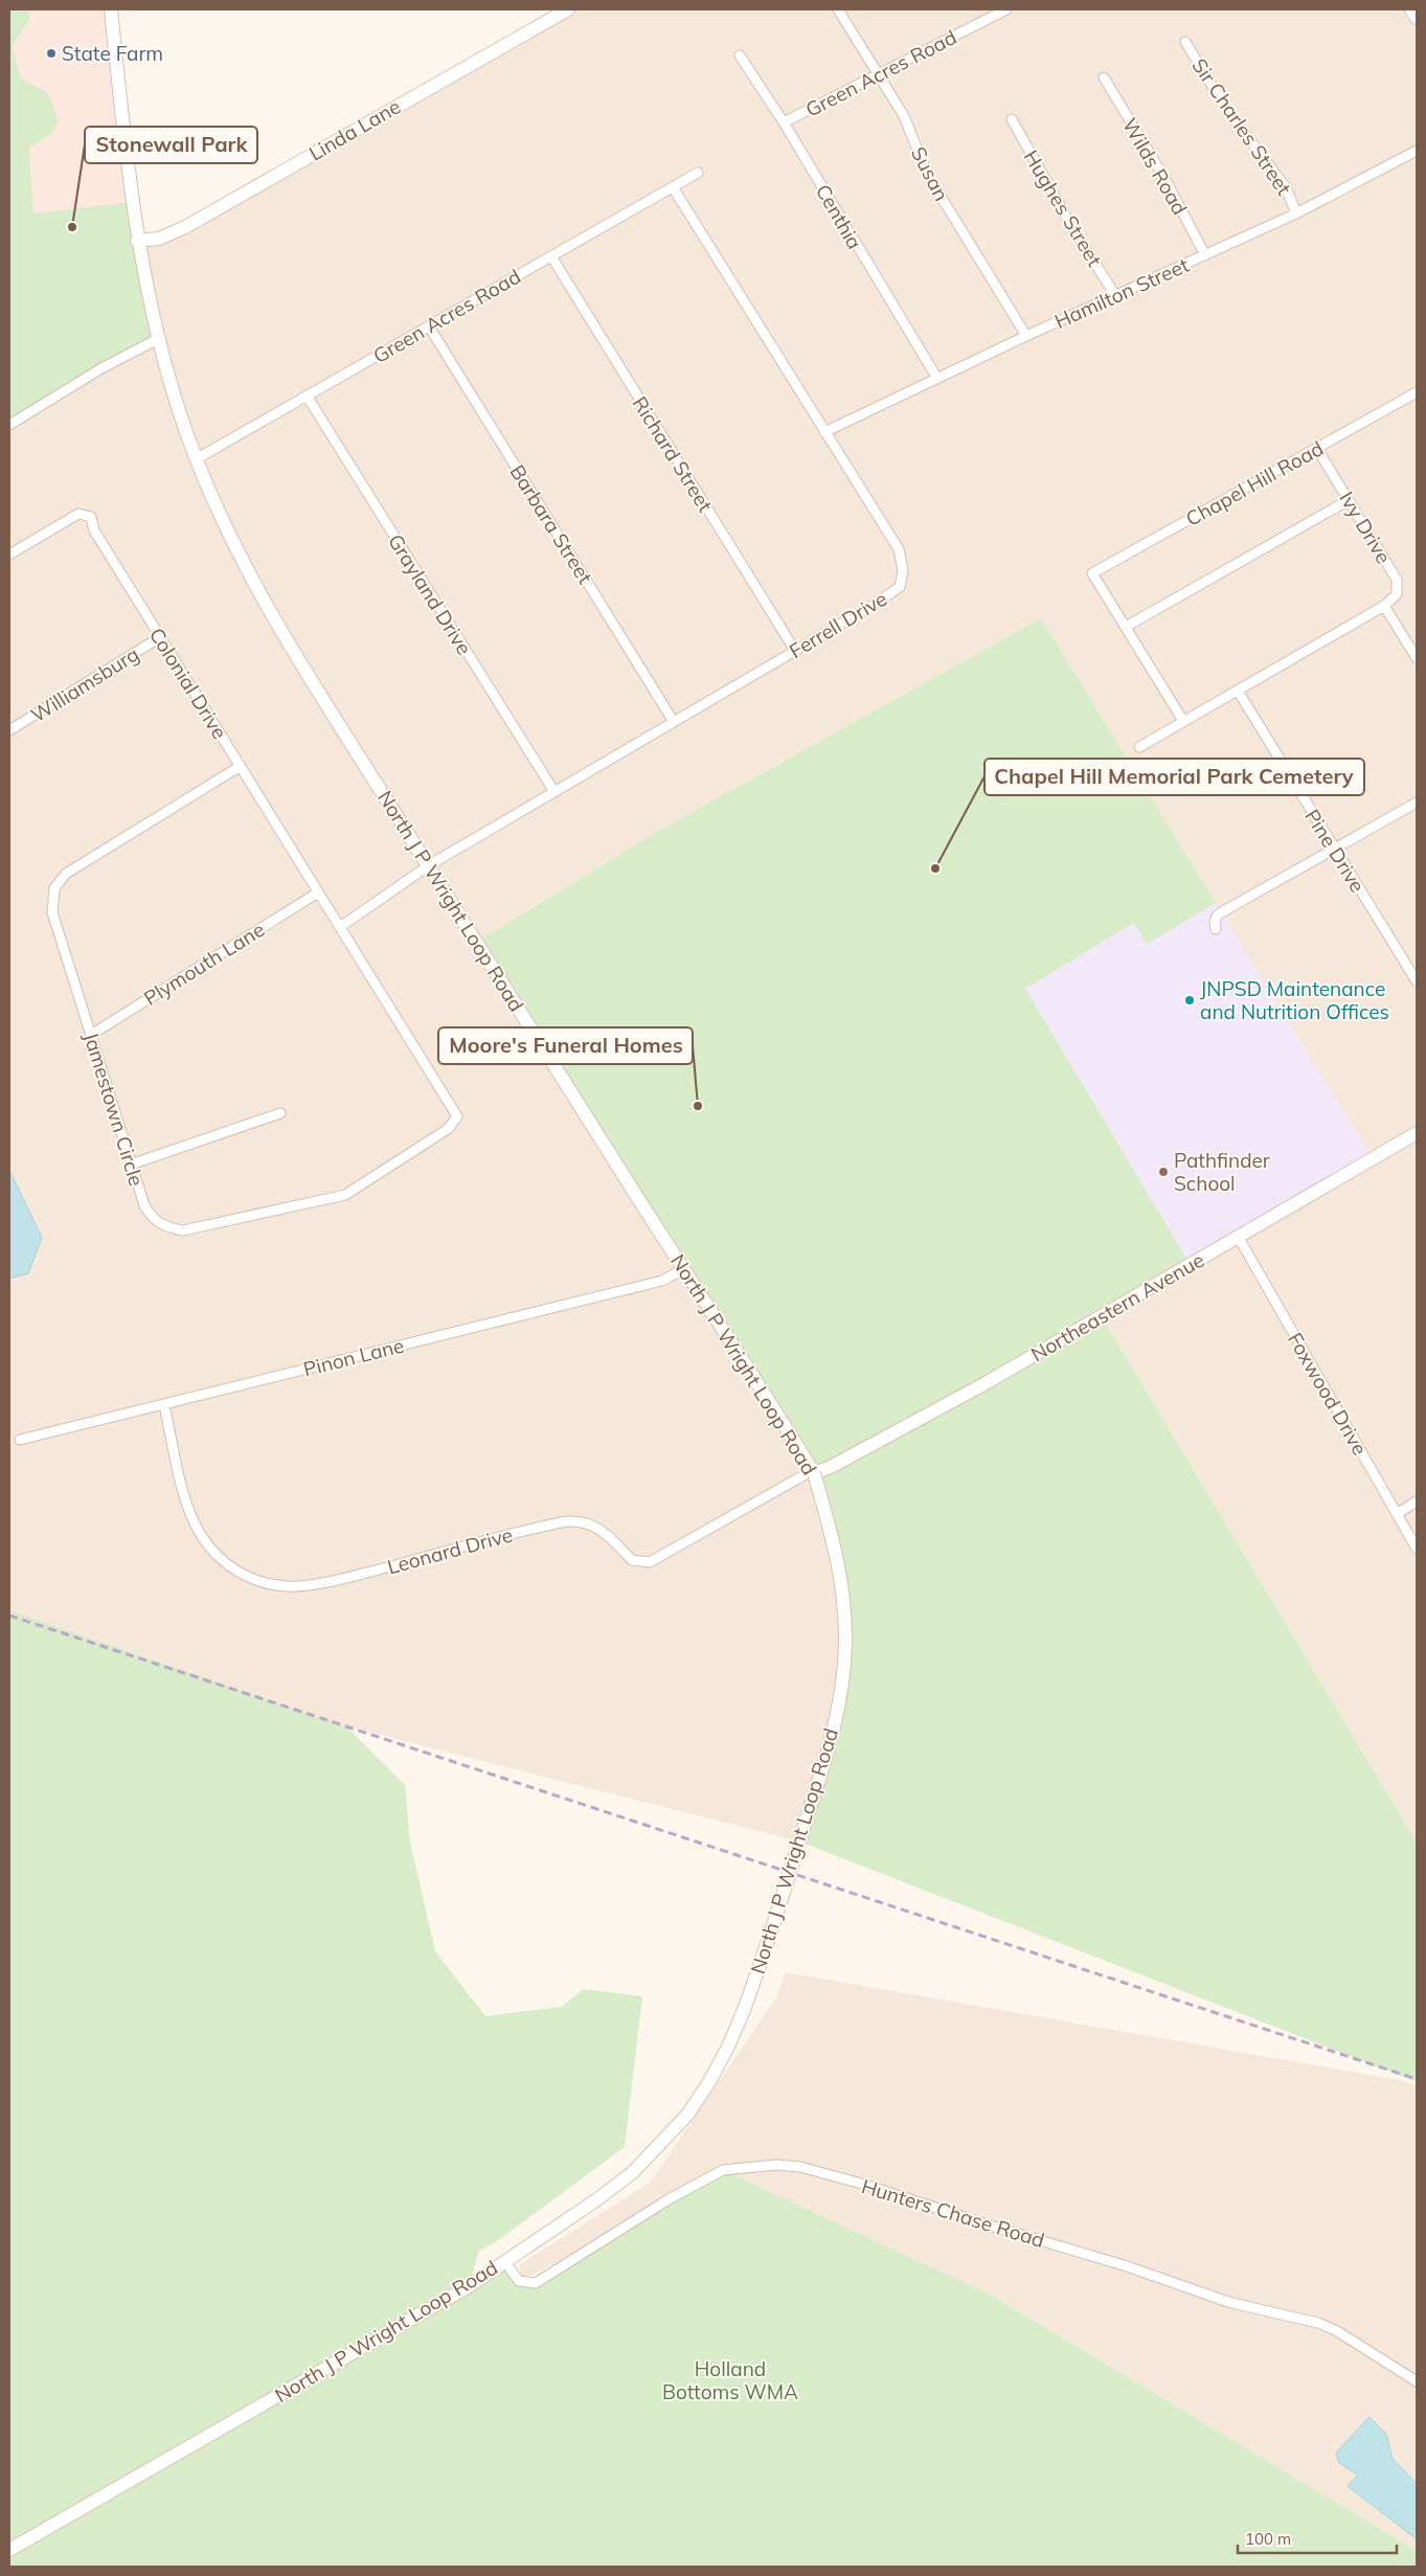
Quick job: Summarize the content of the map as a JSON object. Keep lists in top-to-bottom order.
{
  "streets": {
    "main road": ["Linda Lane", "North J P Wright Loop Road", "Northeastern Avenue"],
    "street": [
      "Green Acres Road",
      "Sir Charles Street",
      "Wilds Road",
      "Susan",
      "Hughes Street",
      "Centhia",
      "Hamilton Street",
      "Richard Street",
      "Chapel Hill Road",
      "Barbara Street",
      "Ivy Drive",
      "Grayland Drive",
      "Ferrell Drive",
      "Colonial Drive",
      "Williamsburg",
      "Pine Drive",
      "Plymouth Lane",
      "Jamestown Circle",
      "Pinon Lane",
      "Foxwood Drive",
      "Leonard Drive",
      "Hunters Chase Road"
    ]
  },
  "crossings": [
    ["Green Acres Road", "Susan"],
    ["Green Acres Road", "Centhia"],
    ["Green Acres Road", "Richard Street"],
    ["Green Acres Road", "Barbara Street"],
    ["Green Acres Road", "Grayland Drive"],
    ["Green Acres Road", "Ferrell Drive"],
    ["Green Acres Road", "North J P Wright Loop Road"],
    ["Sir Charles Street", "Hamilton Street"],
    ["Linda Lane", "North J P Wright Loop Road"],
    ["Wilds Road", "Hamilton Street"],
    ["Susan", "Hamilton Street"],
    ["Hughes Street", "Hamilton Street"],
    ["Centhia", "Hamilton Street"],
    ["Hamilton Street", "Ferrell Drive"],
    ["Richard Street", "Ferrell Drive"],
    ["Chapel Hill Road", "Ivy Drive"],
    ["Barbara Street", "Ferrell Drive"],
    ["Ivy Drive", "Pine Drive"],
    ["Grayland Drive", "Ferrell Drive"],
    ["Ferrell Drive", "North J P Wright Loop Road"],
    ["Colonial Drive", "Williamsburg"],
    ["Colonial Drive", "Plymouth Lane"],
    ["Colonial Drive", "Jamestown Circle"],
    ["North J P Wright Loop Road", "Northeastern Avenue"],
    ["North J P Wright Loop Road", "Pinon Lane"],
    ["North J P Wright Loop Road", "Leonard Drive"],
    ["North J P Wright Loop Road", "Hunters Chase Road"],
    ["Plymouth Lane", "Jamestown Circle"],
    ["Northeastern Avenue", "Foxwood Drive"],
    ["Northeastern Avenue", "Leonard Drive"],
    ["Pinon Lane", "Leonard Drive"]
  ],
  "parks": ["Holland Bottoms WMA"],
  "places": [
    "State Farm",
    "Stonewall Park",
    "Chapel Hill Memorial Park Cemetery",
    "JNPSD Maintenance and Nutrition Offices",
    "Moore's Funeral Homes",
    "Pathfinder School"
  ],
  "scale_bar": "100 m"
}
